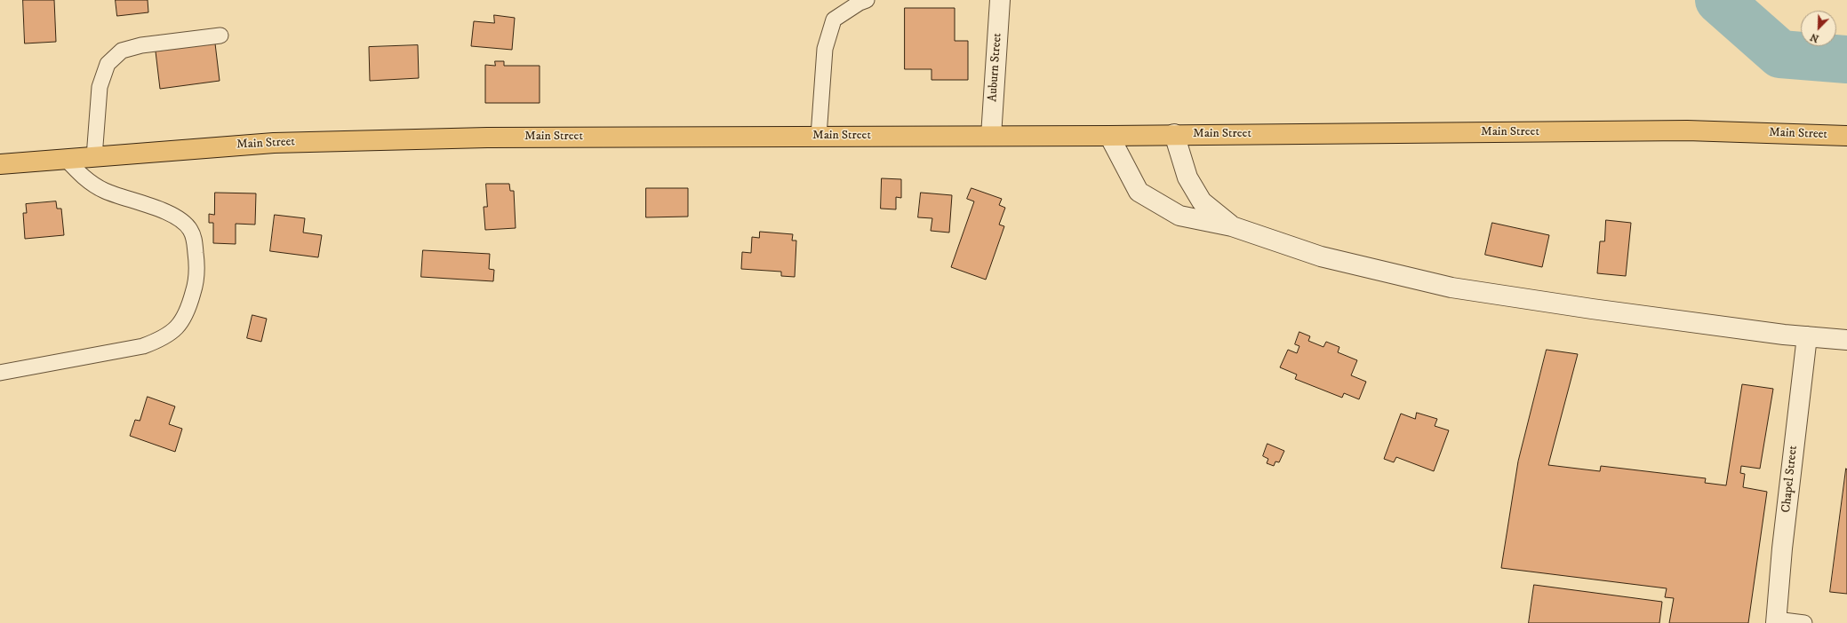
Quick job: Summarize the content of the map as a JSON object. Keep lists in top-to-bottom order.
{
  "streets": {
    "highway": ["Main Street"],
    "street": ["Auburn Street", "Chapel Street"]
  },
  "crossings": [
    ["Auburn Street", "Main Street"],
    ["Main Street", "Chapel Street"]
  ],
  "north": "bottom left"
}
